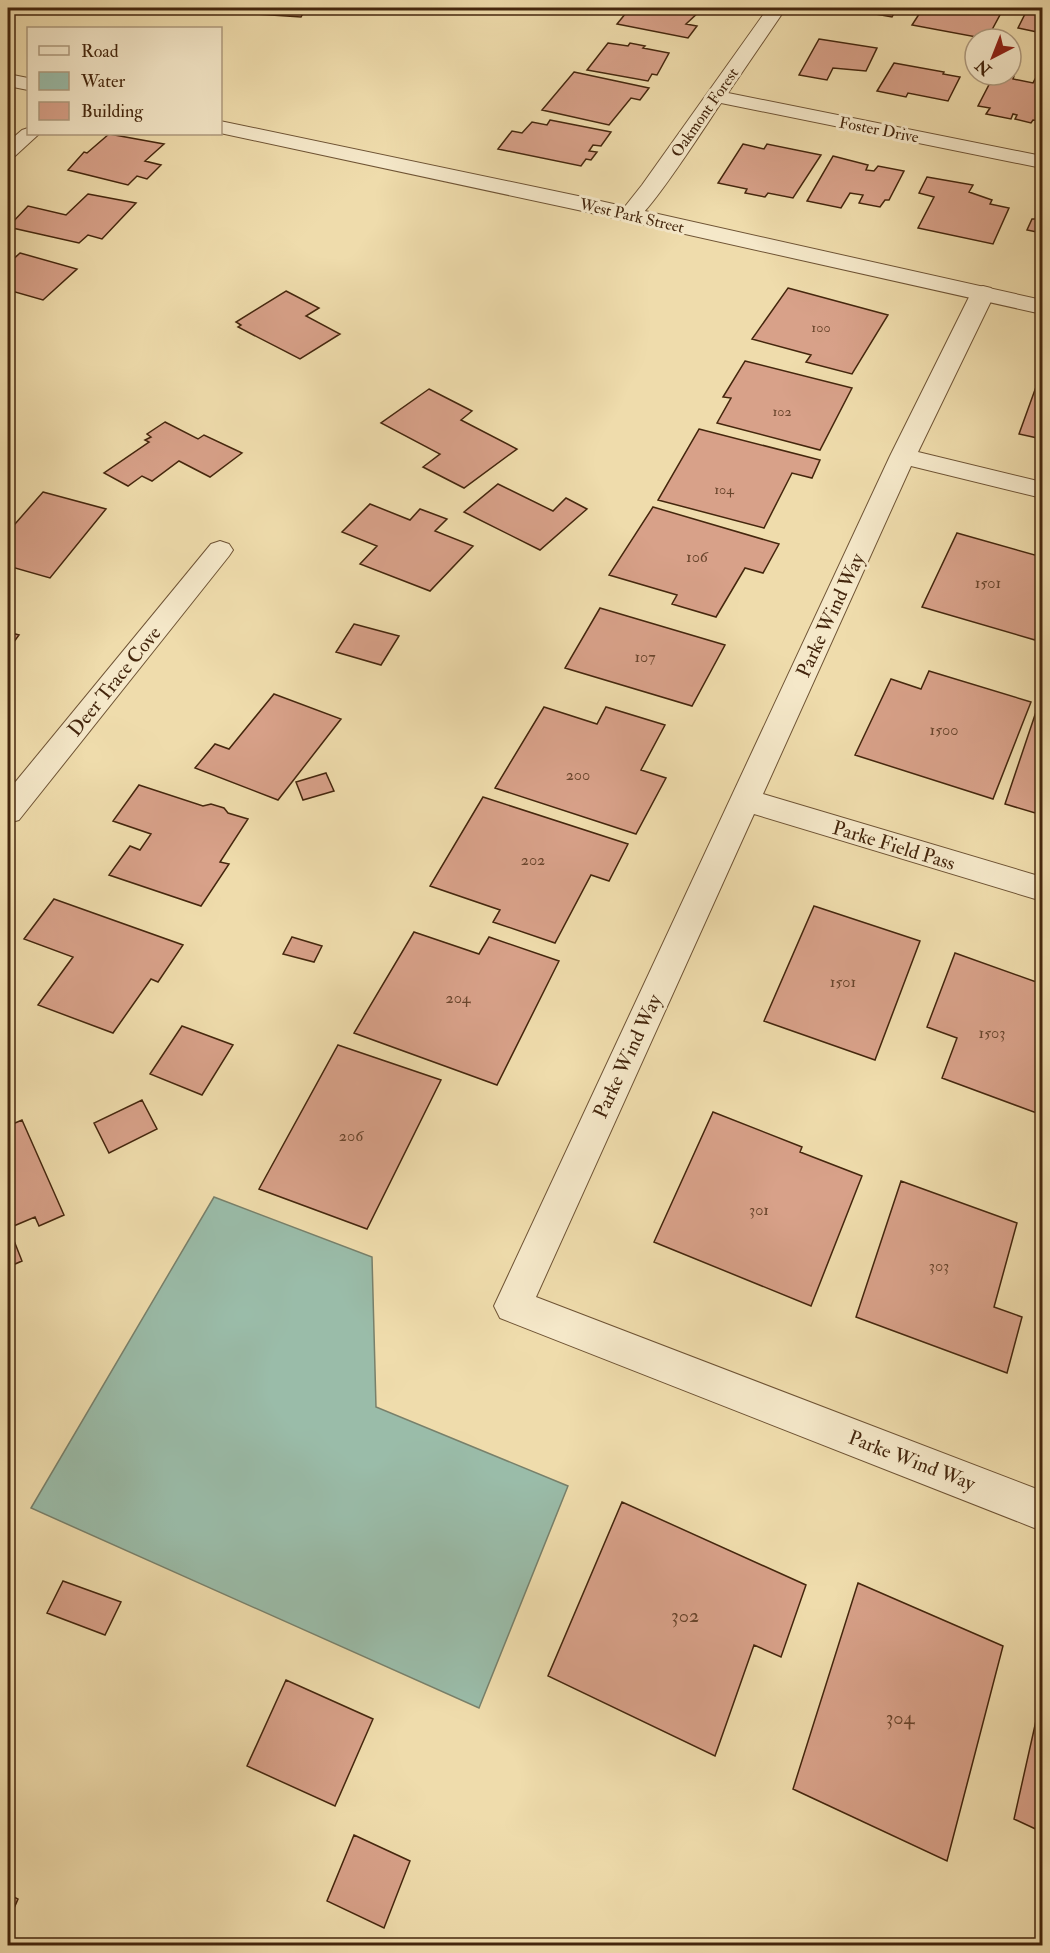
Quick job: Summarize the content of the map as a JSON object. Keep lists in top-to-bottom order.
{
  "streets": {
    "street": [
      "Oakmont Forest",
      "Foster Drive",
      "West Park Street",
      "Parke Wind Way",
      "Deer Trace Cove",
      "Parke Field Pass"
    ]
  },
  "crossings": [
    ["Oakmont Forest", "Foster Drive"],
    ["Oakmont Forest", "West Park Street"],
    ["West Park Street", "Parke Wind Way"],
    ["Parke Wind Way", "Parke Field Pass"]
  ],
  "house_numbers": [
    "100",
    "102",
    "104",
    "106",
    "1501",
    "107",
    "1500",
    "200",
    "202",
    "1501",
    "204",
    "1503",
    "206",
    "301",
    "303",
    "302",
    "304"
  ],
  "legend": ["Road", "Water", "Building"],
  "north": "bottom left"
}
